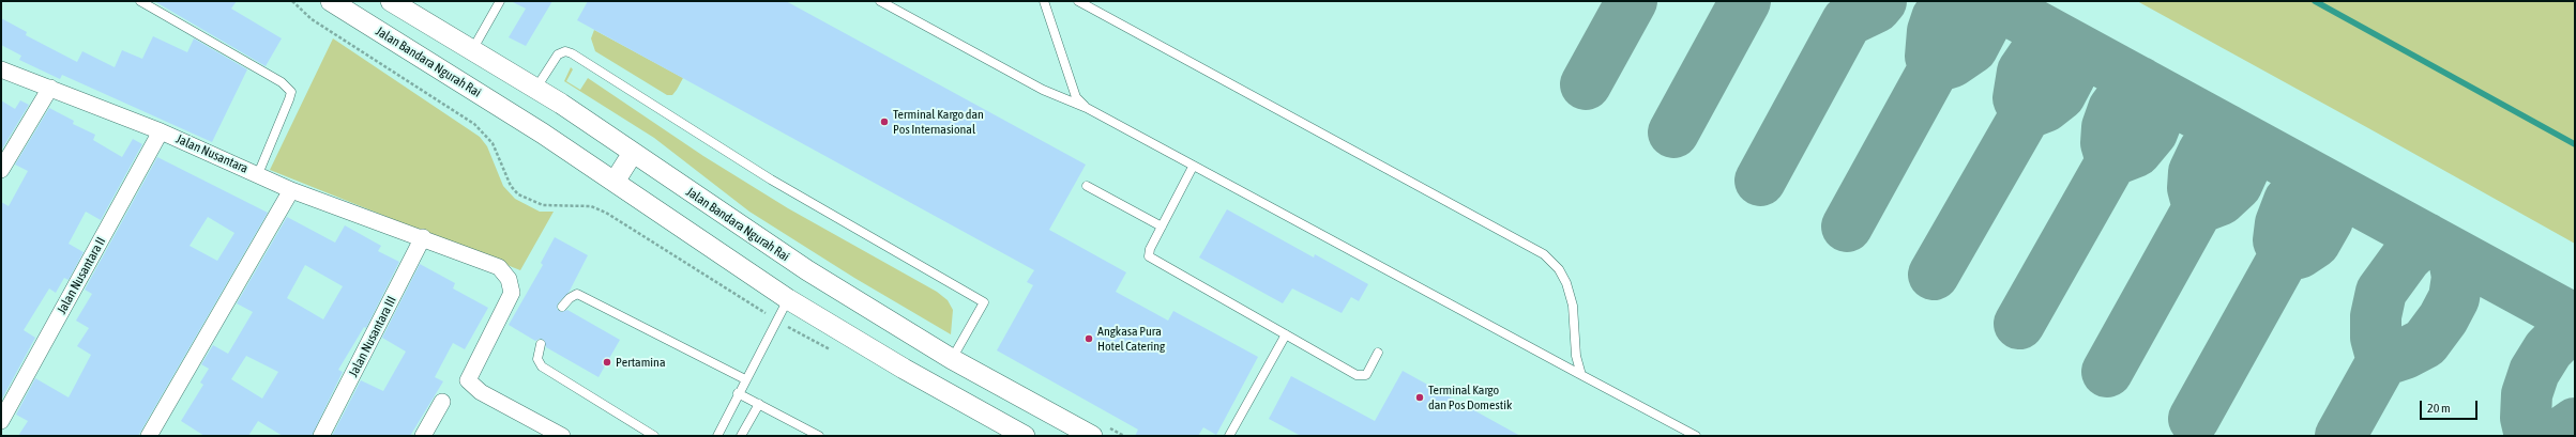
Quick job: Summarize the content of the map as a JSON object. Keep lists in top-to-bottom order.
{
  "streets": {
    "street": [
      "Jalan Bandara Ngurah Rai",
      "Jalan Nusantara",
      "Jalan Nusantara II",
      "Jalan Nusantara III"
    ]
  },
  "crossings": [
    ["Jalan Nusantara", "Jalan Nusantara II"],
    ["Jalan Nusantara", "Jalan Nusantara III"]
  ],
  "places": [
    "Terminal Kargo dan Pos Internasional",
    "Angkasa Pura Hotel Catering",
    "Pertamina",
    "Terminal Kargo dan Pos Domestik"
  ],
  "scale_bar": "20 m"
}
